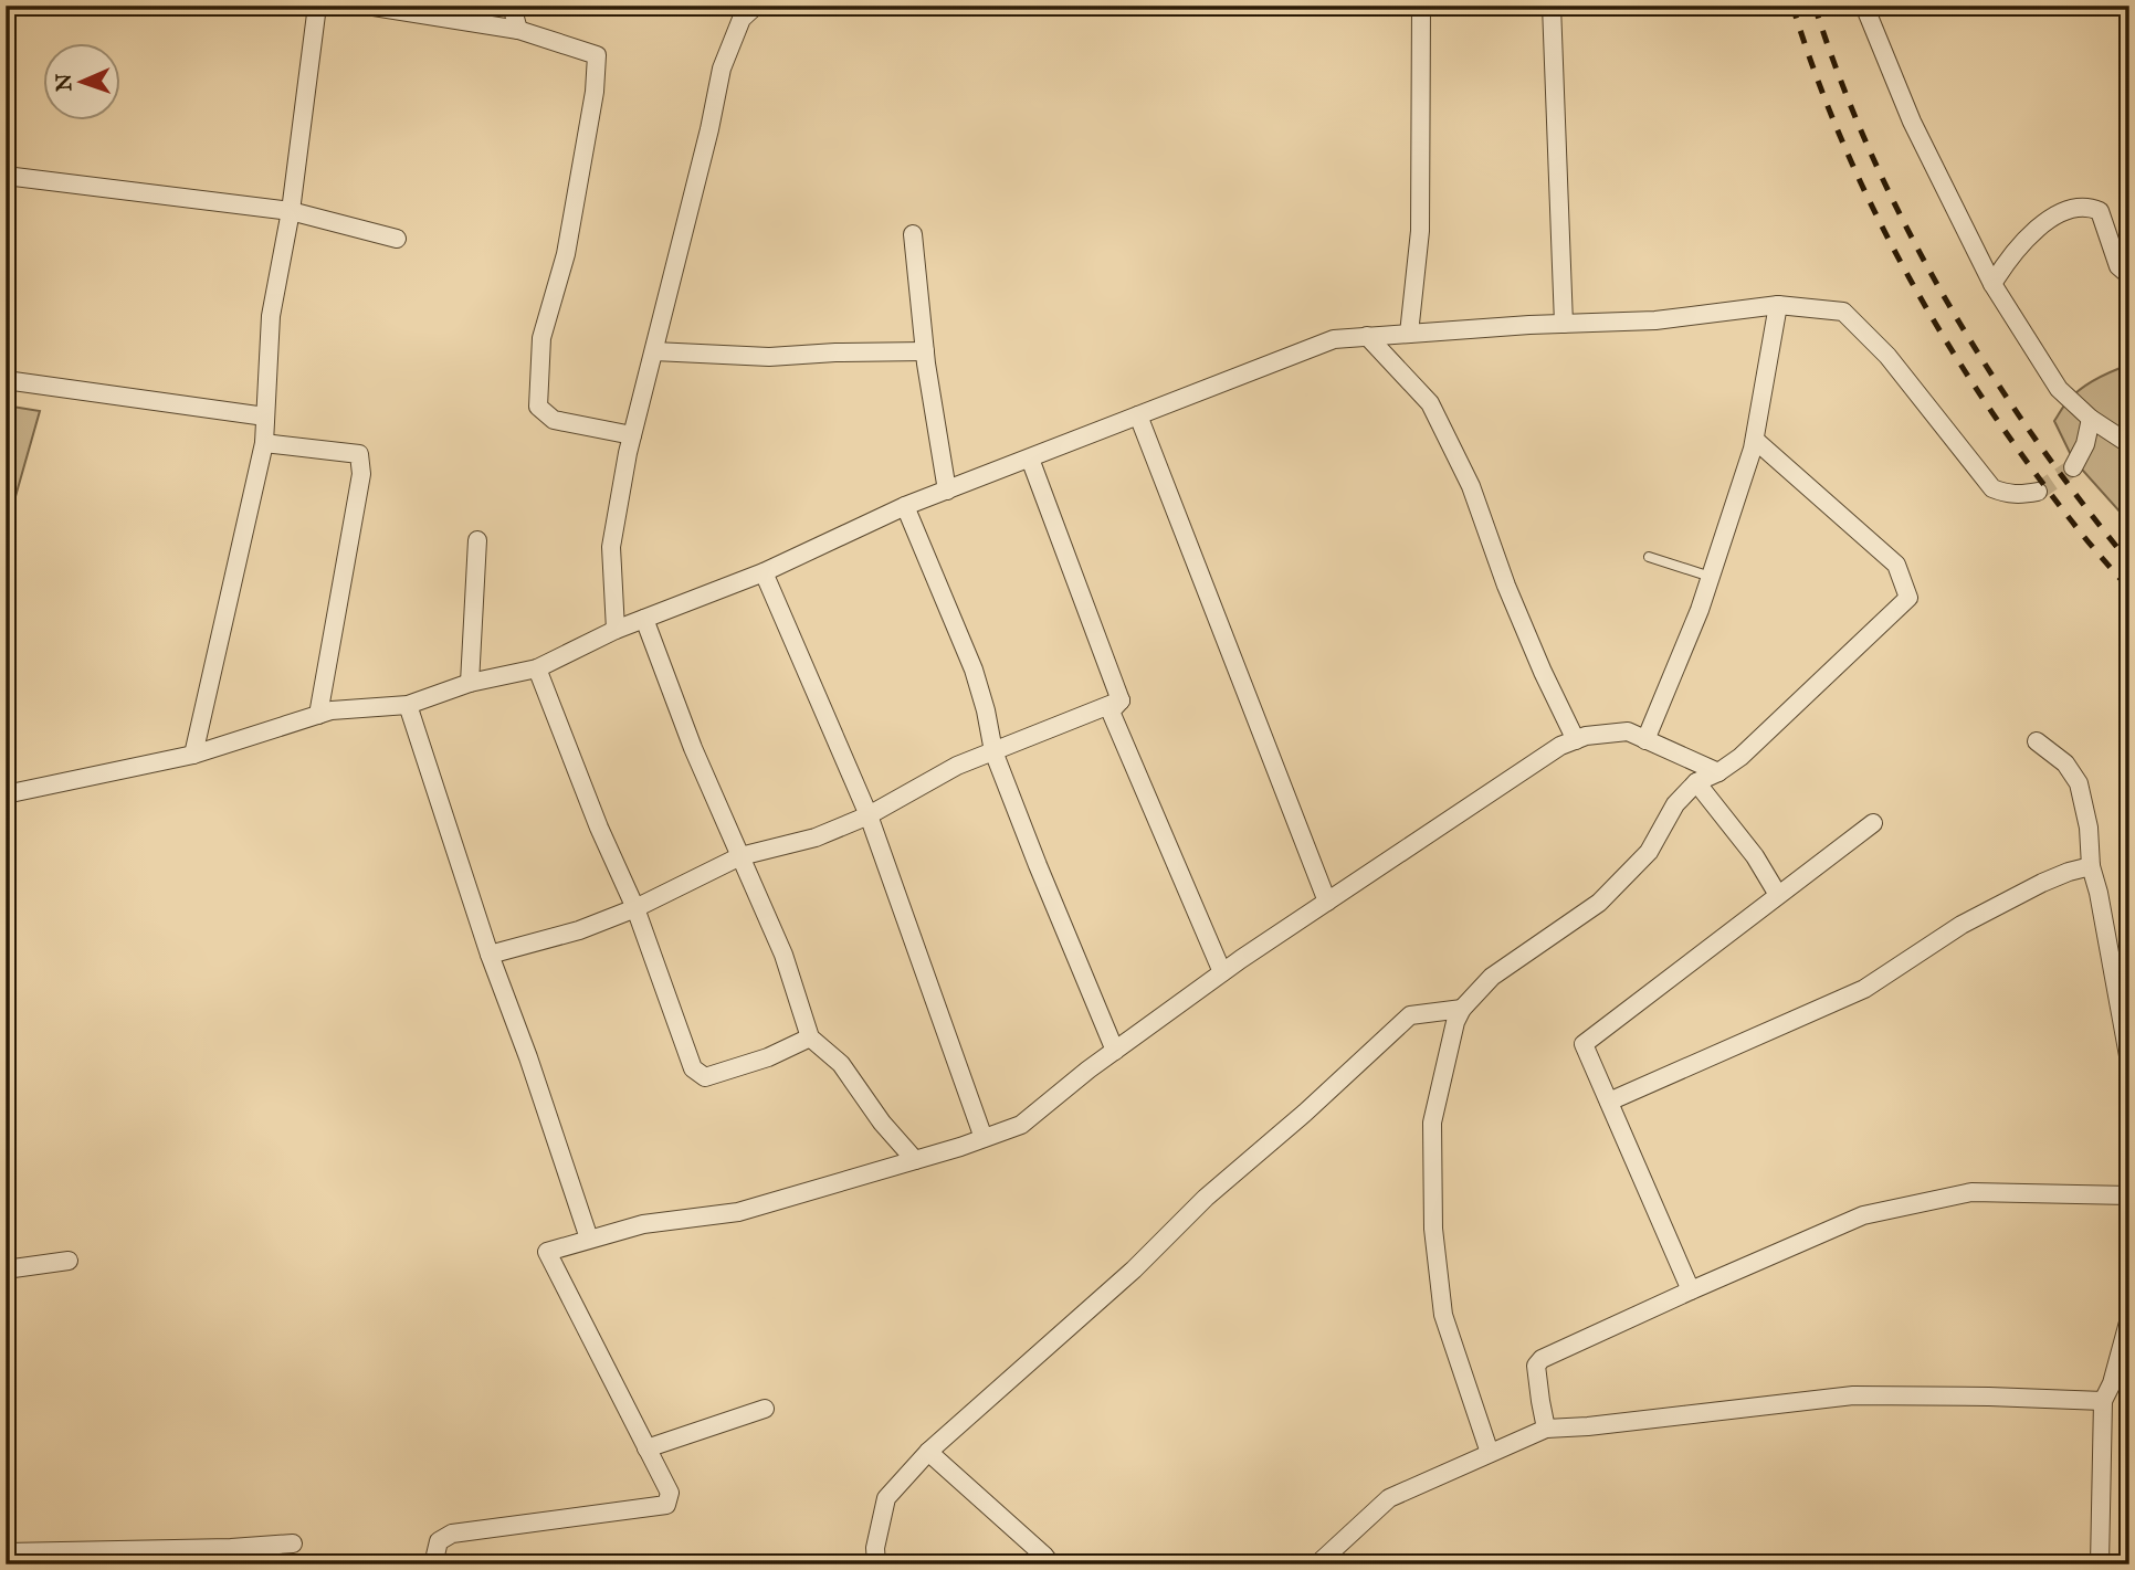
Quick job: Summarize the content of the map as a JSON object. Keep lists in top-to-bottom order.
{
  "north": "left"
}
